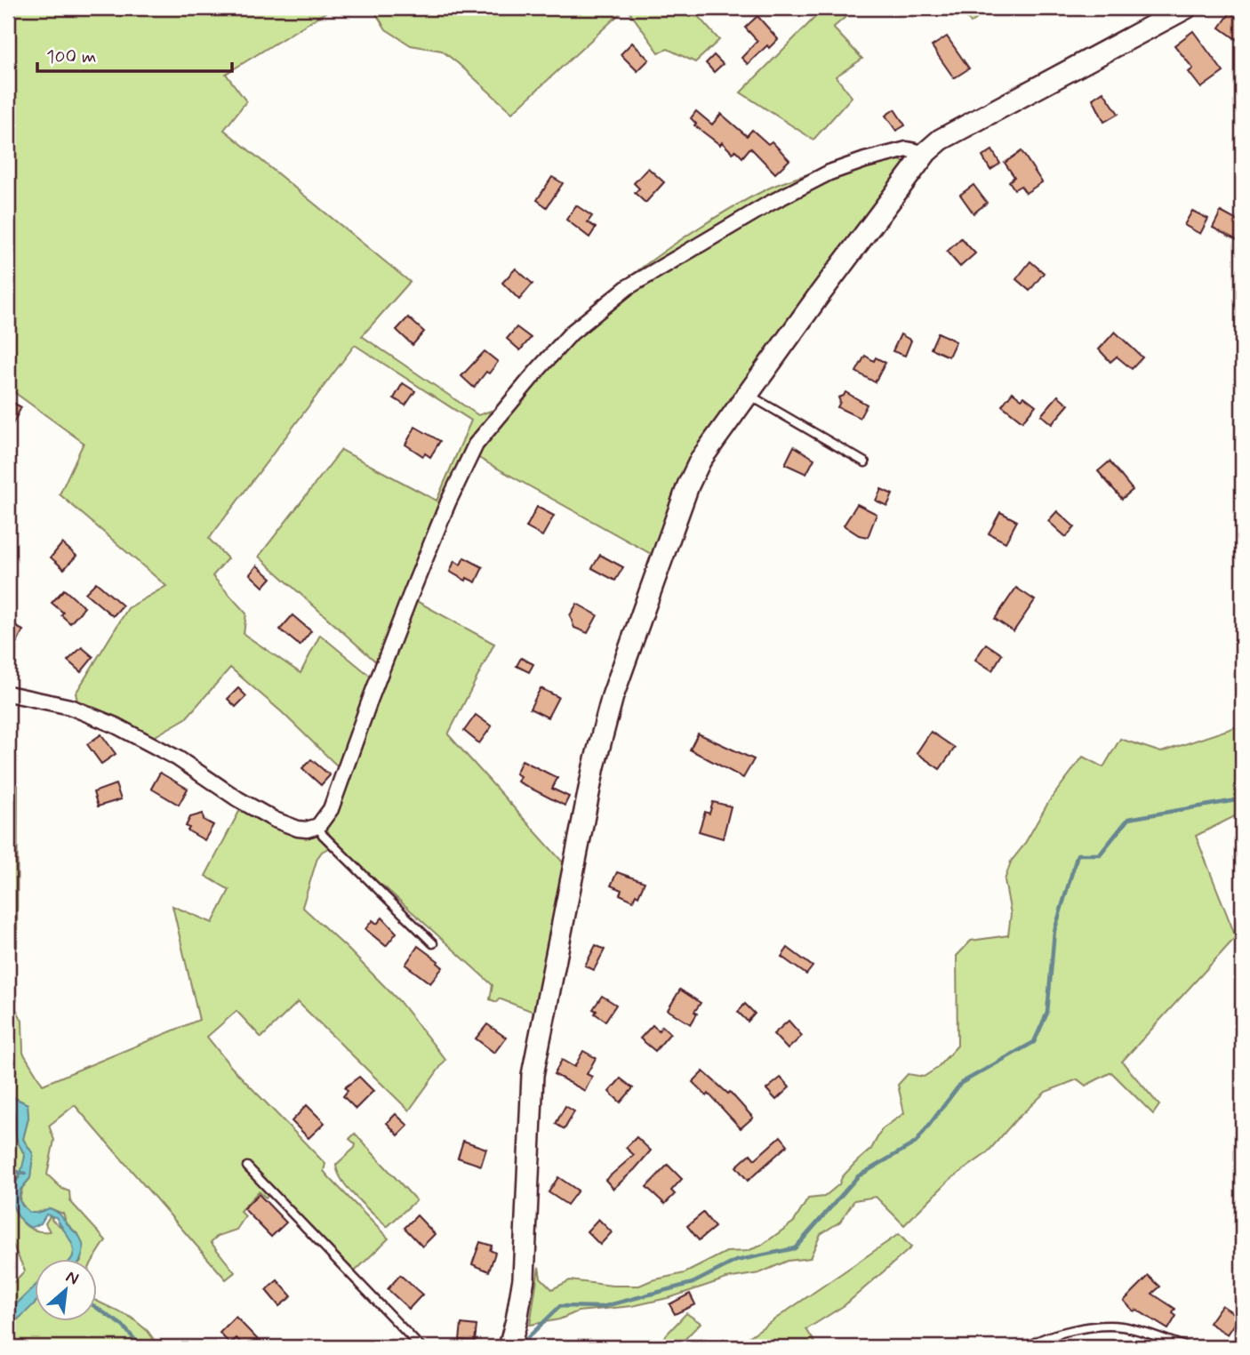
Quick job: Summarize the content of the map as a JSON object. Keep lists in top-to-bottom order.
{
  "scale_bar": "100 m",
  "north": "top right"
}
